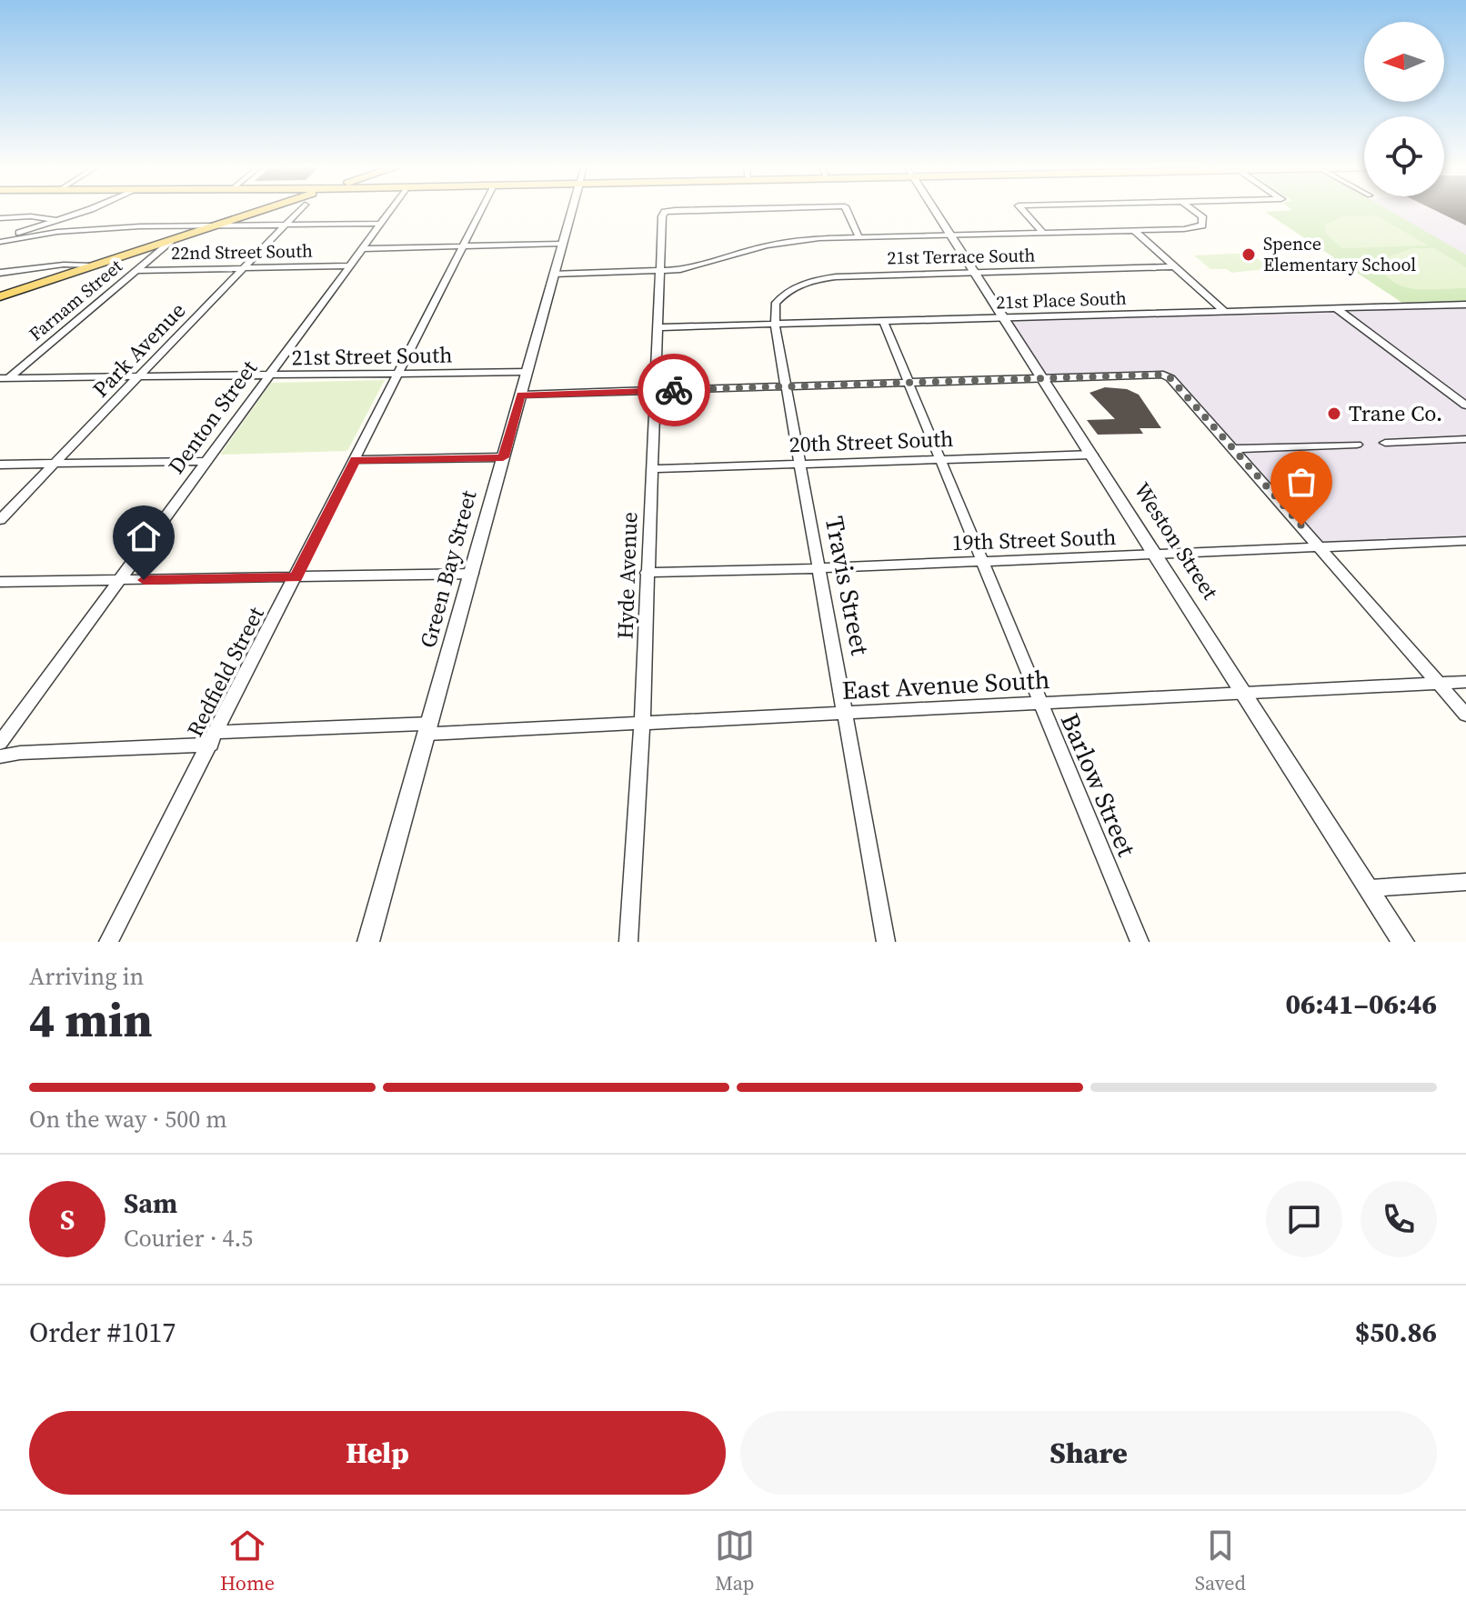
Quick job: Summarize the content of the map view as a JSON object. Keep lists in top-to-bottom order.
{
  "streets": {
    "street": [
      "22nd Street South",
      "21st Terrace South",
      "Farnam Street",
      "21st Place South",
      "Park Avenue",
      "21st Street South",
      "Denton Street",
      "20th Street South",
      "19th Street South",
      "Weston Street",
      "Green Bay Street",
      "Hyde Avenue",
      "Travis Street",
      "Redfield Street",
      "East Avenue South",
      "Barlow Street"
    ]
  },
  "crossings": [
    ["22nd Street South", "Farnam Street"],
    ["22nd Street South", "Park Avenue"],
    ["22nd Street South", "Denton Street"],
    ["21st Terrace South", "21st Place South"],
    ["21st Terrace South", "Weston Street"],
    ["21st Terrace South", "Travis Street"],
    ["Farnam Street", "21st Street South"],
    ["21st Place South", "Weston Street"],
    ["21st Place South", "Hyde Avenue"],
    ["21st Place South", "Travis Street"],
    ["21st Place South", "Barlow Street"],
    ["Park Avenue", "21st Street South"],
    ["21st Street South", "Denton Street"],
    ["21st Street South", "Green Bay Street"],
    ["21st Street South", "Redfield Street"],
    ["20th Street South", "Weston Street"],
    ["20th Street South", "Hyde Avenue"],
    ["20th Street South", "Travis Street"],
    ["20th Street South", "Barlow Street"],
    ["19th Street South", "Weston Street"],
    ["19th Street South", "Hyde Avenue"],
    ["19th Street South", "Travis Street"],
    ["19th Street South", "Barlow Street"],
    ["Weston Street", "East Avenue South"],
    ["Green Bay Street", "East Avenue South"],
    ["Hyde Avenue", "East Avenue South"],
    ["Travis Street", "East Avenue South"],
    ["Redfield Street", "East Avenue South"],
    ["East Avenue South", "Barlow Street"]
  ],
  "places": ["Spence Elementary School", "Trane Co."],
  "north": "left",
  "page": {
    "heading": ["4 min", "Arriving in", "06:41–06:46"],
    "panel": [
      "Sam",
      "Courier · 4.5",
      "Order #1017",
      "$50.86"
    ],
    "bar": "On the way · 500 m",
    "round": "S",
    "buttons": ["Help", "Share"],
    "tabs": ["Home", "Map", "Saved"]
  }
}
